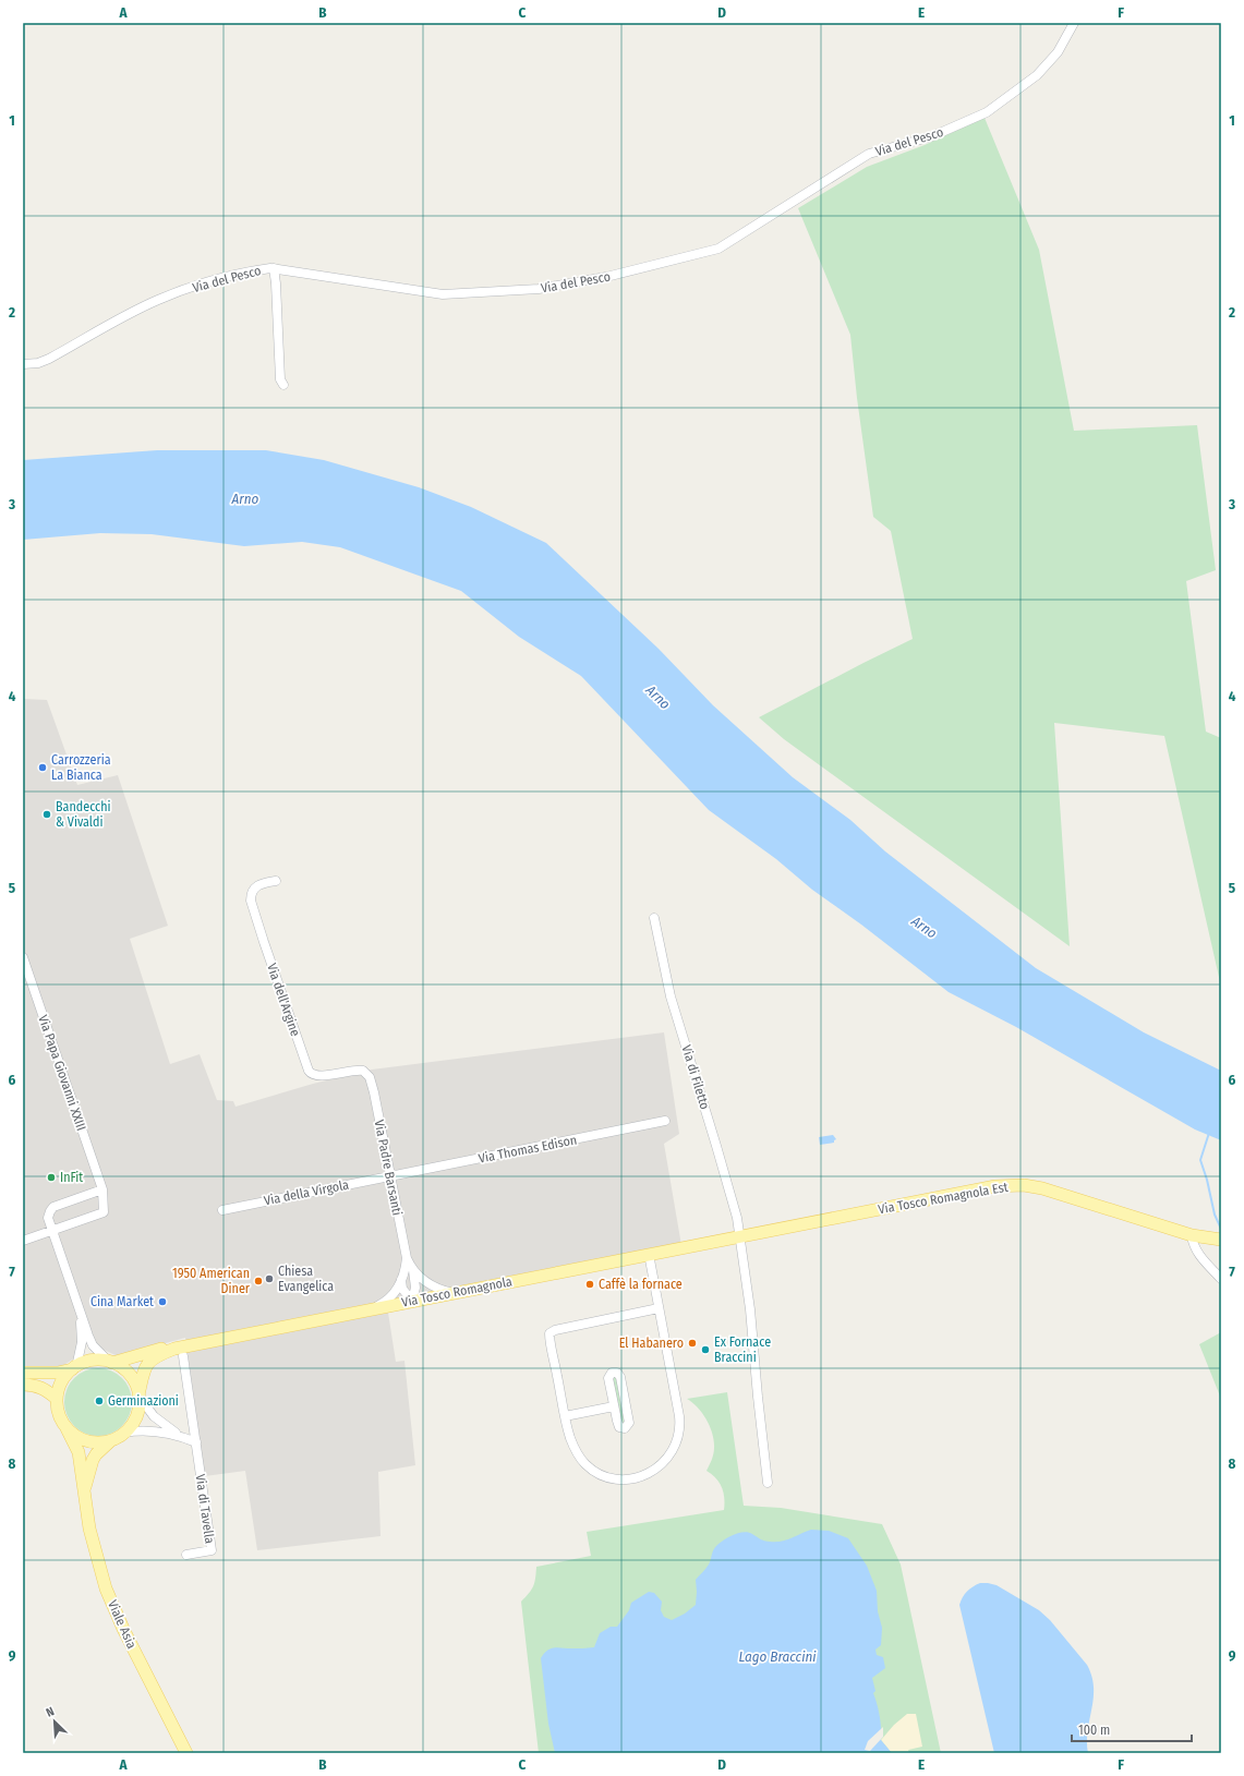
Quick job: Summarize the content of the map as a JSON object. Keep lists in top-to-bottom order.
{
  "streets": {
    "main road": ["Via Tosco Romagnola Est", "Via Tosco Romagnola", "Viale Asia"],
    "street": [
      "Via del Pesco",
      "Via dell'Argine",
      "Via Papa Giovanni XXIII",
      "Via di Filetto",
      "Via Thomas Edison",
      "Via Padre Barsanti",
      "Via della Virgola",
      "Via di Tavella"
    ]
  },
  "crossings": [
    ["Via dell'Argine", "Via Padre Barsanti"],
    ["Via di Filetto", "Via Tosco Romagnola Est"],
    ["Via di Filetto", "Via Tosco Romagnola"],
    ["Via Thomas Edison", "Via Padre Barsanti"],
    ["Via Thomas Edison", "Via della Virgola"],
    ["Via Padre Barsanti", "Via della Virgola"],
    ["Via Padre Barsanti", "Via Tosco Romagnola"],
    ["Via Tosco Romagnola Est", "Via Tosco Romagnola"],
    ["Via Tosco Romagnola", "Via di Tavella"],
    ["Via Tosco Romagnola", "Viale Asia"]
  ],
  "water": ["Arno", "Lago Braccini"],
  "places": [
    "Carrozzeria La Bianca",
    "Bandecchi & Vivaldi",
    "InFit",
    "Chiesa Evangelica",
    "1950 American Diner",
    "Caffè la fornace",
    "Cina Market",
    "El Habanero",
    "Ex Fornace Braccini",
    "Germinazioni"
  ],
  "scale_bar": "100 m",
  "north": "top left",
  "grid": {
    "columns": [
      "A",
      "B",
      "C",
      "D",
      "E",
      "F"
    ],
    "rows": [
      "1",
      "2",
      "3",
      "4",
      "5",
      "6",
      "7",
      "8",
      "9"
    ]
  }
}
